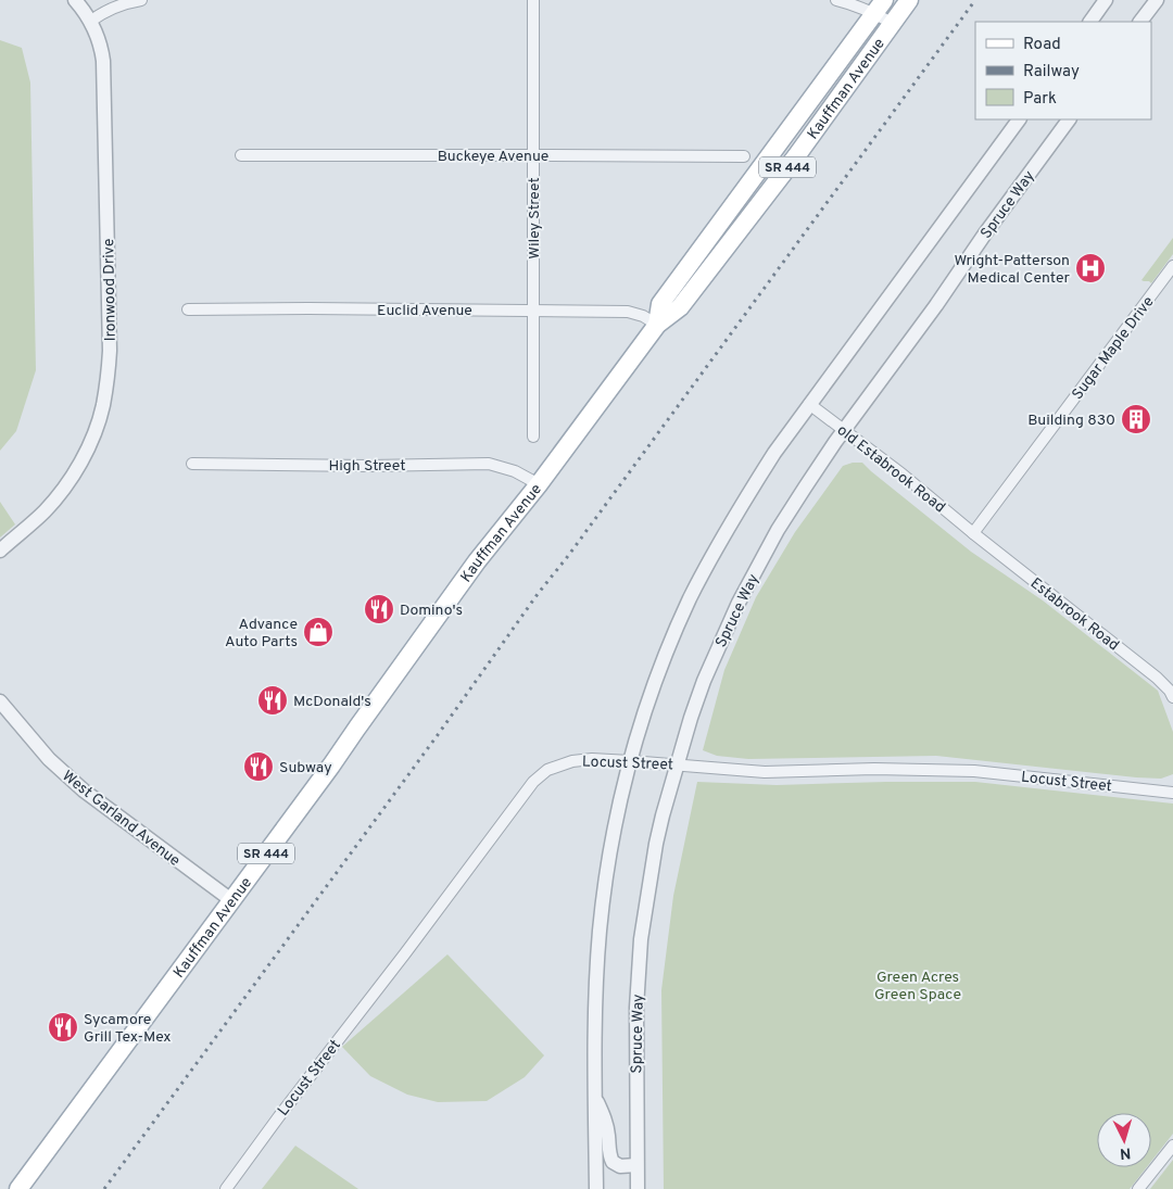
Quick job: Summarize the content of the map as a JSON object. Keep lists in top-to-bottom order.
{
  "streets": {
    "main road": ["Kauffman Avenue", "SR 444"],
    "street": [
      "Buckeye Avenue",
      "Spruce Way",
      "Wiley Street",
      "Ironwood Drive",
      "Euclid Avenue",
      "Sugar Maple Drive",
      "High Street",
      "old Estabrook Road",
      "Estabrook Road",
      "Locust Street",
      "West Garland Avenue"
    ]
  },
  "crossings": [
    ["Kauffman Avenue", "Euclid Avenue"],
    ["Kauffman Avenue", "High Street"],
    ["Kauffman Avenue", "West Garland Avenue"],
    ["Buckeye Avenue", "Wiley Street"],
    ["Spruce Way", "old Estabrook Road"],
    ["Spruce Way", "Locust Street"],
    ["Wiley Street", "Euclid Avenue"],
    ["Sugar Maple Drive", "old Estabrook Road"],
    ["Sugar Maple Drive", "Estabrook Road"],
    ["old Estabrook Road", "Estabrook Road"]
  ],
  "parks": ["Green Acres Green Space"],
  "places": {
    "hospital": ["Wright-Patterson Medical Center"],
    "building": ["Building 830"],
    "restaurant": [
      "Domino's",
      "McDonald's",
      "Subway",
      "Sycamore Grill Tex-Mex"
    ],
    "shop": ["Advance Auto Parts"]
  },
  "legend": ["Road", "Railway", "Park"],
  "north": "bottom"
}
